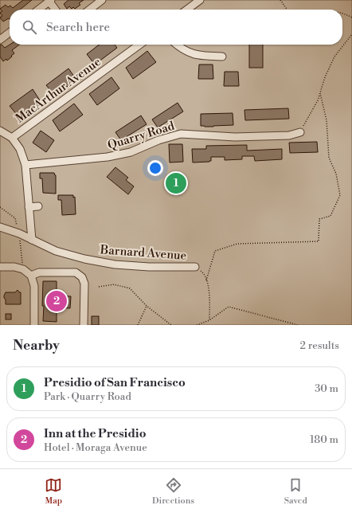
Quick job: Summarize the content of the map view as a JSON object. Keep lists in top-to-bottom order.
{
  "streets": {
    "street": ["MacArthur Avenue", "Quarry Road", "Barnard Avenue"]
  },
  "page": {
    "search": "Search here",
    "pins": ["1", "2"],
    "heading": ["Nearby", "2 results"],
    "list": [
      {
        "mark": "1",
        "name": "Presidio of San Francisco",
        "note": "Park · Quarry Road",
        "value": "30 m"
      },
      {
        "mark": "2",
        "name": "Inn at the Presidio",
        "note": "Hotel · Moraga Avenue",
        "value": "180 m"
      }
    ],
    "nav": ["Map", "Directions", "Saved"]
  }
}
